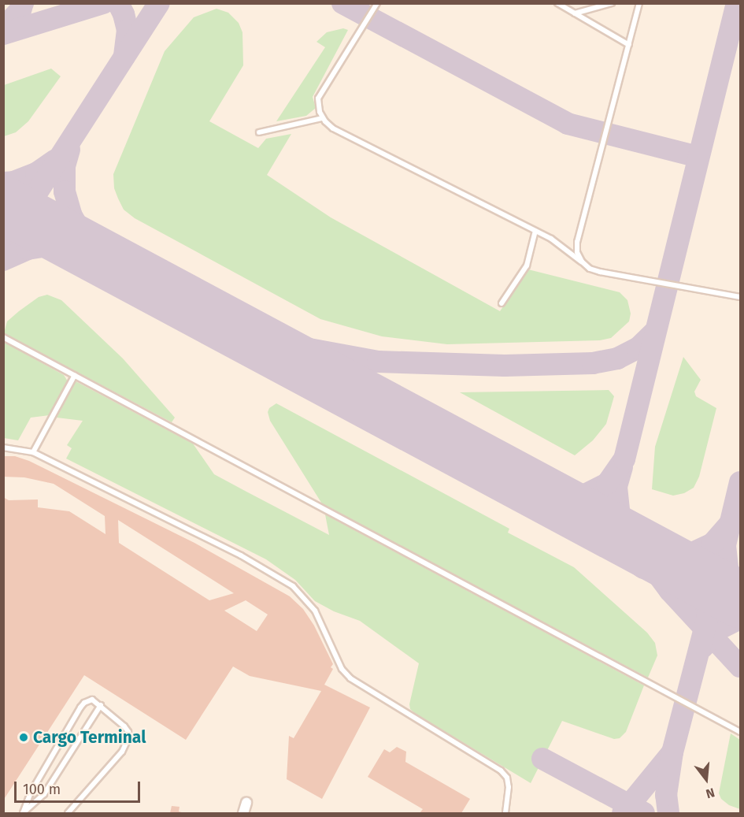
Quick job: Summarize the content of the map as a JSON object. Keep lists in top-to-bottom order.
{
  "places": ["Cargo Terminal"],
  "scale_bar": "100 m",
  "north": "bottom"
}
